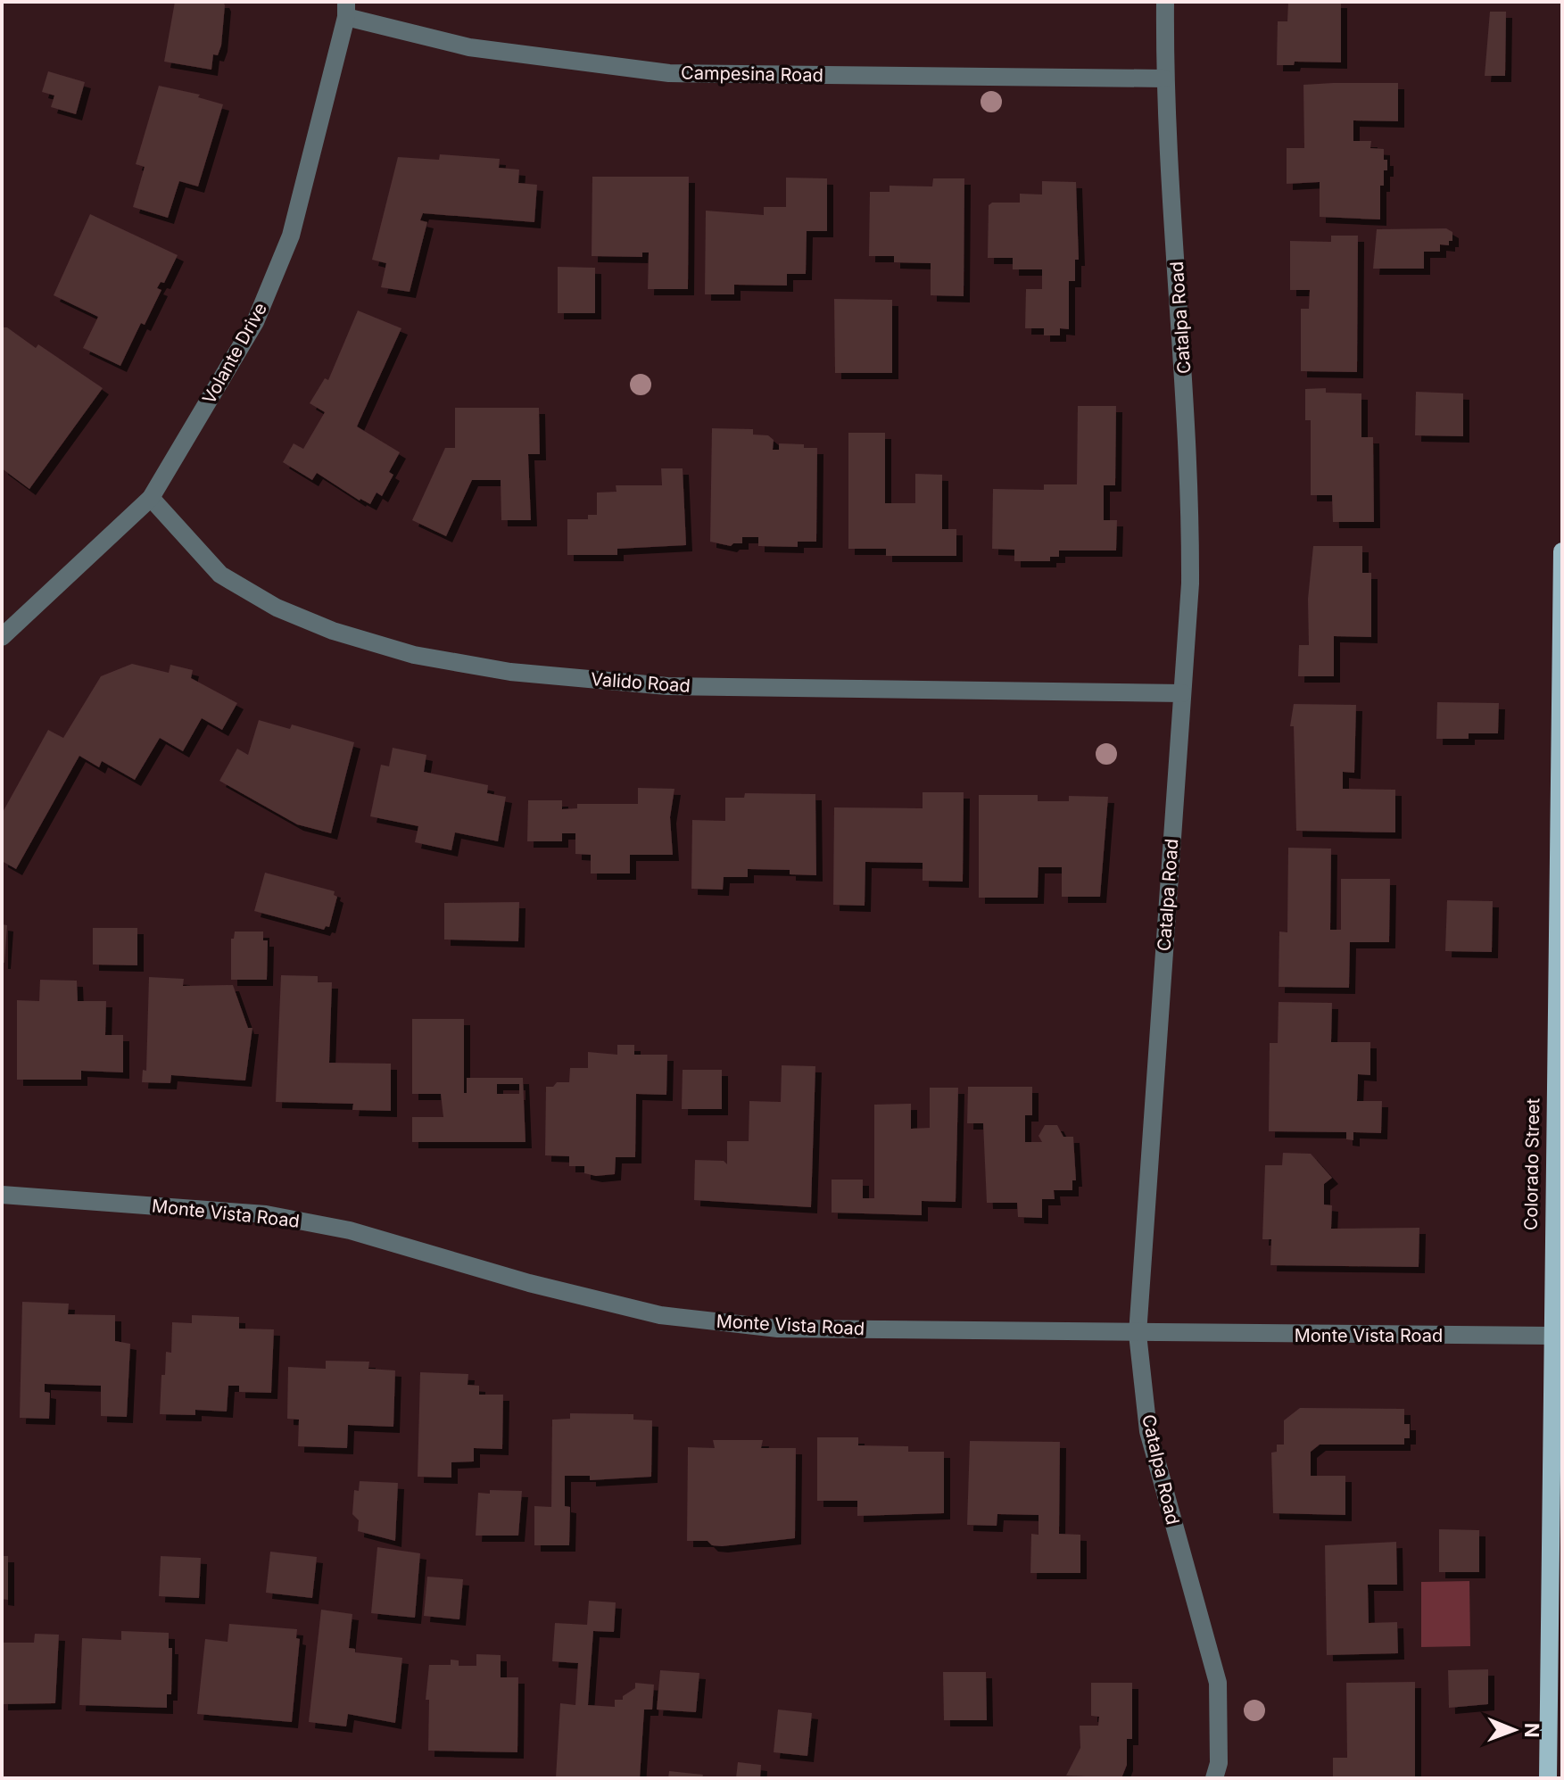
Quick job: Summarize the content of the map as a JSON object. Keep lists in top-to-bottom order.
{
  "streets": {
    "main road": ["Colorado Street"],
    "street": [
      "Campesina Road",
      "Catalpa Road",
      "Volante Drive",
      "Valido Road",
      "Monte Vista Road"
    ]
  },
  "crossings": [
    ["Campesina Road", "Catalpa Road"],
    ["Campesina Road", "Volante Drive"],
    ["Catalpa Road", "Valido Road"],
    ["Catalpa Road", "Monte Vista Road"],
    ["Volante Drive", "Valido Road"],
    ["Colorado Street", "Monte Vista Road"]
  ],
  "north": "right"
}
